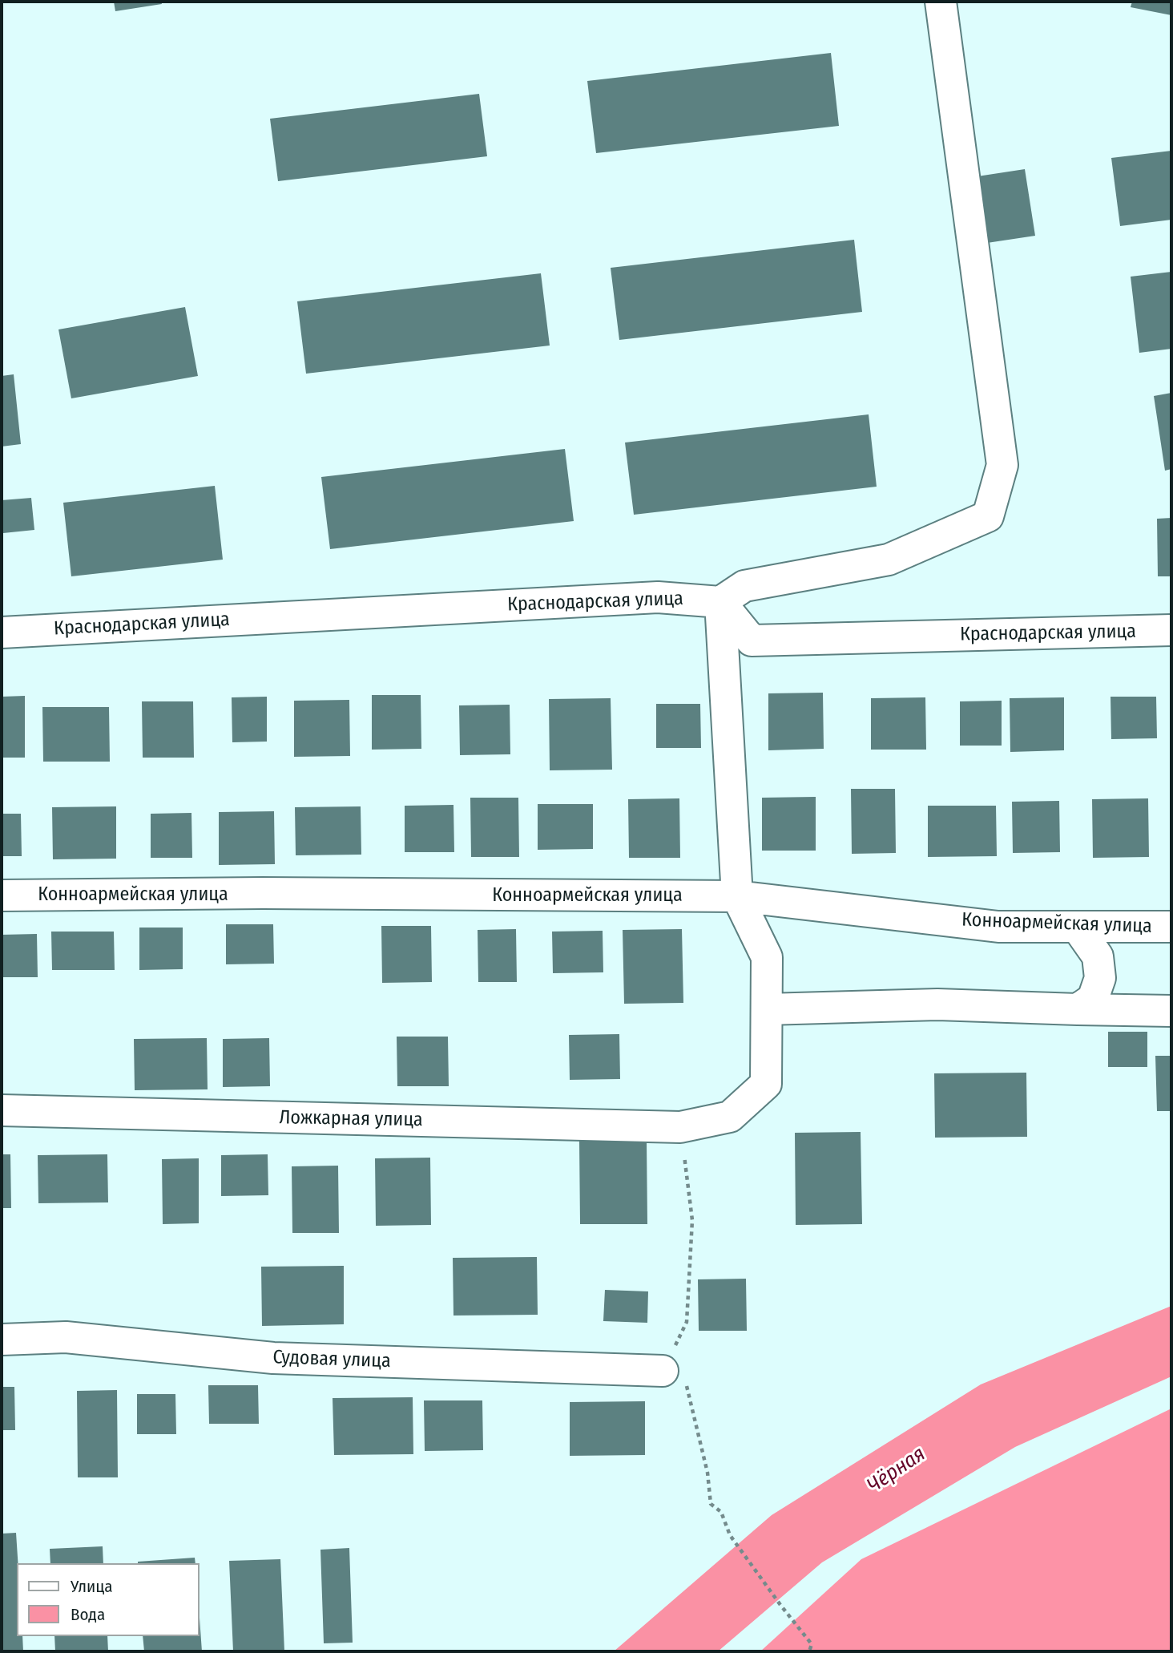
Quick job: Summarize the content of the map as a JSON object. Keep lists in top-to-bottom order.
{
  "streets": {
    "street": [
      "Краснодарская улица",
      "Конноармейская улица",
      "Ложкарная улица",
      "Судовая улица"
    ]
  },
  "crossings": [
    ["Конноармейская улица", "Ложкарная улица"]
  ],
  "water": ["Чёрная"],
  "legend": ["Улица", "Вода"]
}
